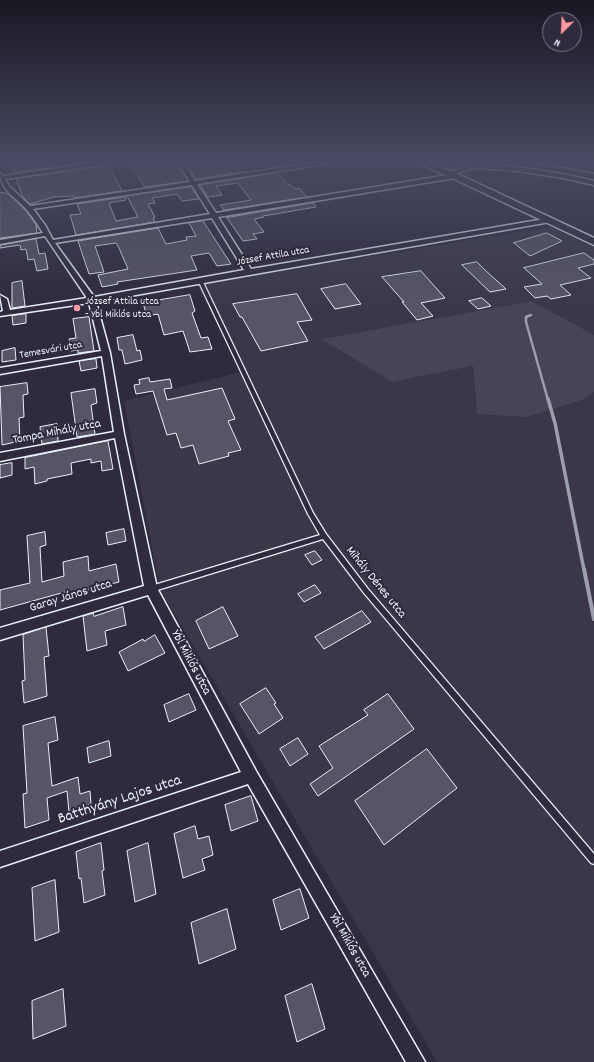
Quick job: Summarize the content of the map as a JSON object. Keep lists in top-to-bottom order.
{
  "streets": {
    "street": [
      "József Attila utca",
      "Temesvári utca",
      "Tompa Mihály utca",
      "Garay János utca",
      "Ybl Miklós utca",
      "Batthyány Lajos utca"
    ],
    "lane": ["Mihály Dénes utca"]
  },
  "crossings": [
    ["József Attila utca", "Mihály Dénes utca"],
    ["József Attila utca", "Ybl Miklós utca"],
    ["Temesvári utca", "Ybl Miklós utca"],
    ["Tompa Mihály utca", "Ybl Miklós utca"],
    ["Garay János utca", "Ybl Miklós utca"],
    ["Ybl Miklós utca", "Batthyány Lajos utca"]
  ],
  "places": ["József Attila utca - Ybl Miklós utca"],
  "north": "bottom left"
}
